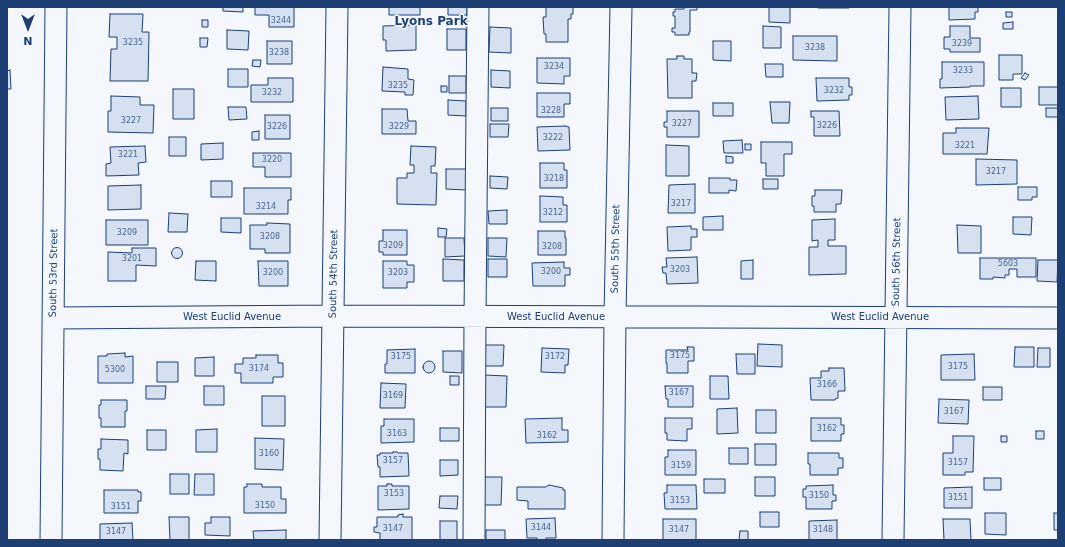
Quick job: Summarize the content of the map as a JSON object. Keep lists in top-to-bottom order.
{
  "streets": {
    "street": [
      "South 55th Street",
      "South 56th Street",
      "South 53rd Street",
      "South 54th Street",
      "West Euclid Avenue"
    ]
  },
  "crossings": [
    ["South 55th Street", "West Euclid Avenue"],
    ["South 56th Street", "West Euclid Avenue"],
    ["South 53rd Street", "West Euclid Avenue"],
    ["South 54th Street", "West Euclid Avenue"]
  ],
  "districts": ["Lyons Park"],
  "house_numbers": [
    "3244",
    "3235",
    "3239",
    "3238",
    "3238",
    "3234",
    "3233",
    "3235",
    "3232",
    "3232",
    "3228",
    "3227",
    "3227",
    "3226",
    "3226",
    "3229",
    "3222",
    "3221",
    "3221",
    "3220",
    "3217",
    "3218",
    "3217",
    "3214",
    "3212",
    "3209",
    "3208",
    "3209",
    "3208",
    "3201",
    "5603",
    "3203",
    "3200",
    "3200",
    "3203",
    "3175",
    "3175",
    "3172",
    "3175",
    "3174",
    "5300",
    "3166",
    "3167",
    "3169",
    "3167",
    "3162",
    "3163",
    "3162",
    "3160",
    "3157",
    "3157",
    "3159",
    "3153",
    "3150",
    "3151",
    "3153",
    "3150",
    "3151",
    "3144",
    "3147",
    "3147",
    "3148",
    "3147"
  ],
  "north": "bottom"
}
